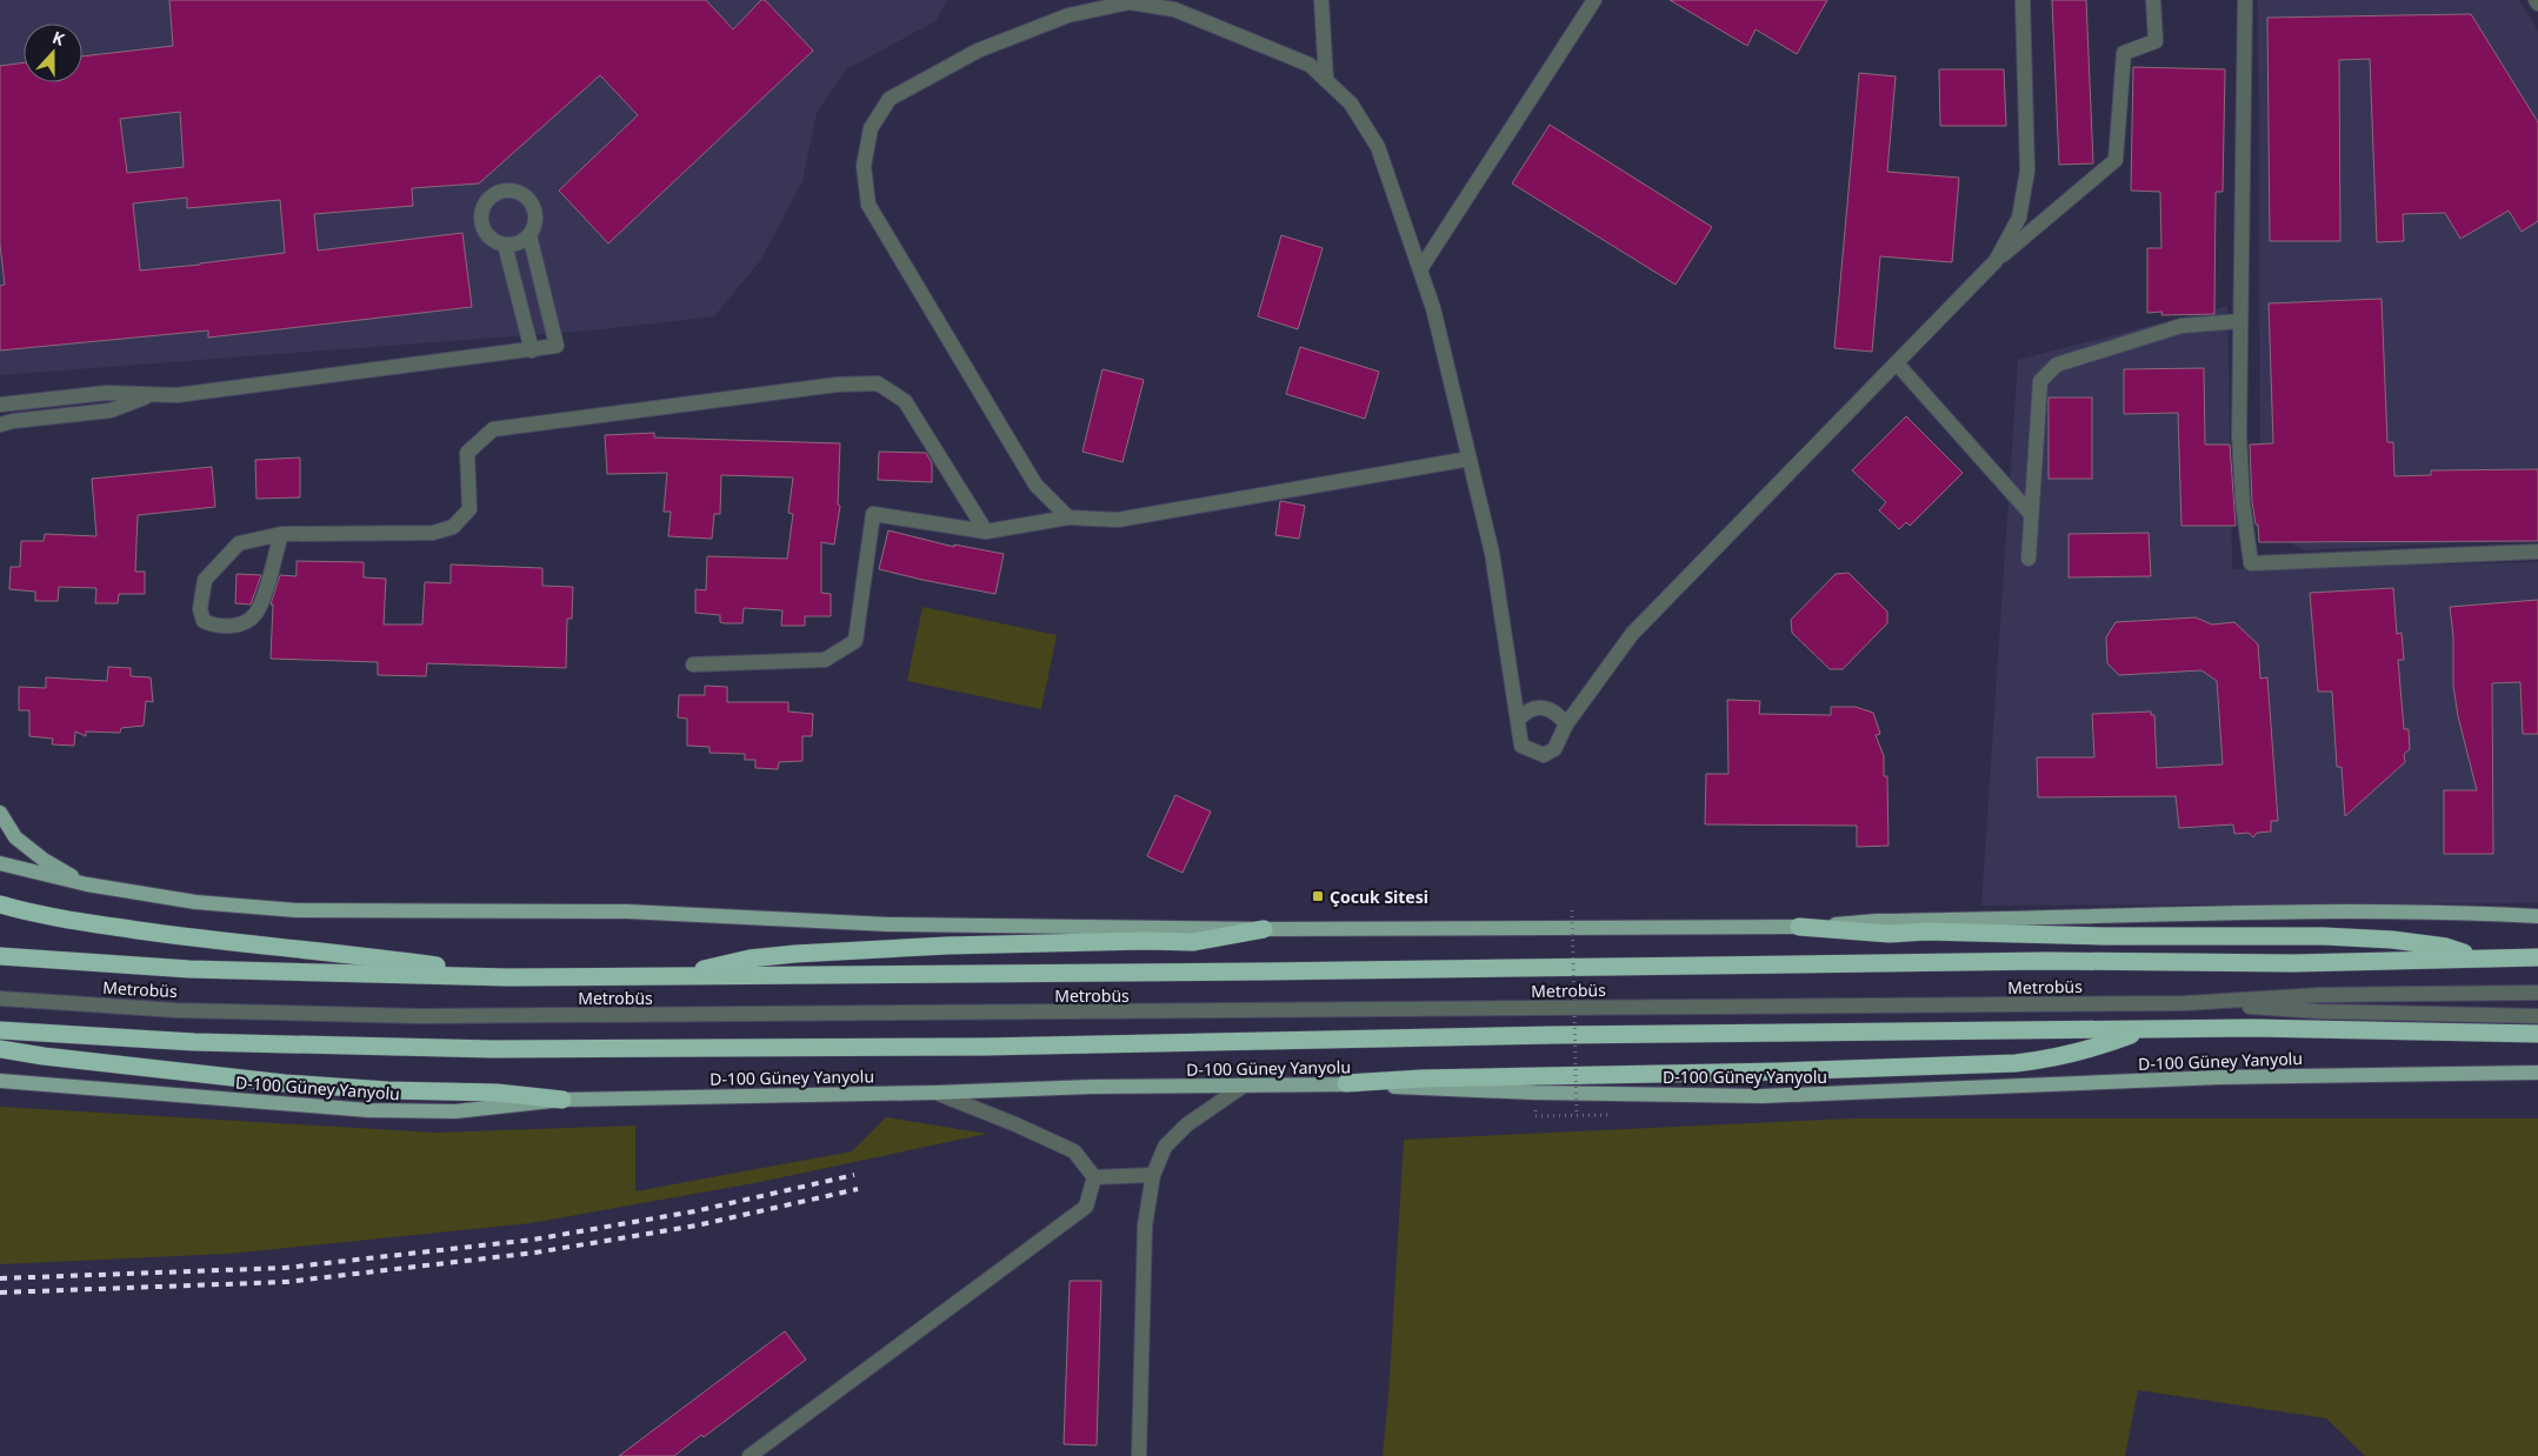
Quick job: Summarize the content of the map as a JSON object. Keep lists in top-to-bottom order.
{
  "streets": {
    "main road": ["D-100 Güney Yanyolu"],
    "street": ["Metrobüs"]
  },
  "places": {
    "transit": ["Çocuk Sitesi"]
  },
  "north": "top"
}
